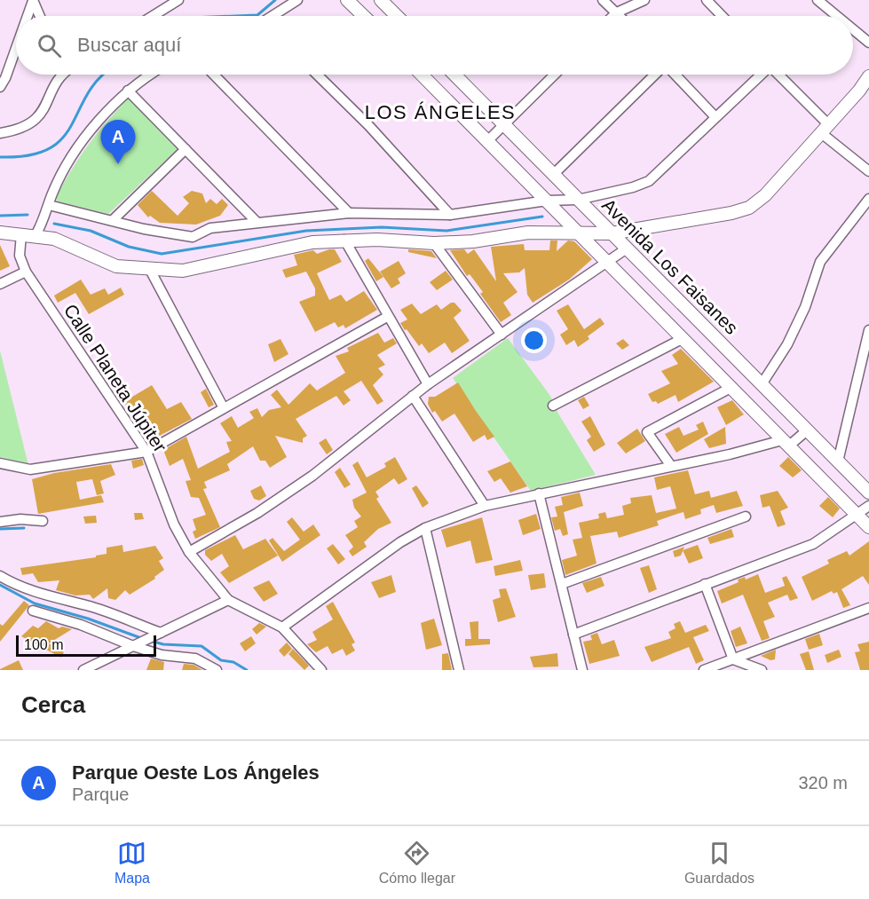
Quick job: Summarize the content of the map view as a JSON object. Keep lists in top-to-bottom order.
{
  "streets": {
    "street": ["Avenida Los Faisanes", "Calle Planeta Júpiter"]
  },
  "districts": ["LOS ÁNGELES"],
  "scale_bar": "100 m",
  "page": {
    "search": "Buscar aquí",
    "pins": "A",
    "scale": "100 m",
    "heading": "Cerca",
    "list": [
      {
        "mark": "A",
        "name": "Parque Oeste Los Ángeles",
        "note": "Parque",
        "value": "320 m"
      }
    ],
    "nav": ["Mapa", "Cómo llegar", "Guardados"]
  }
}
